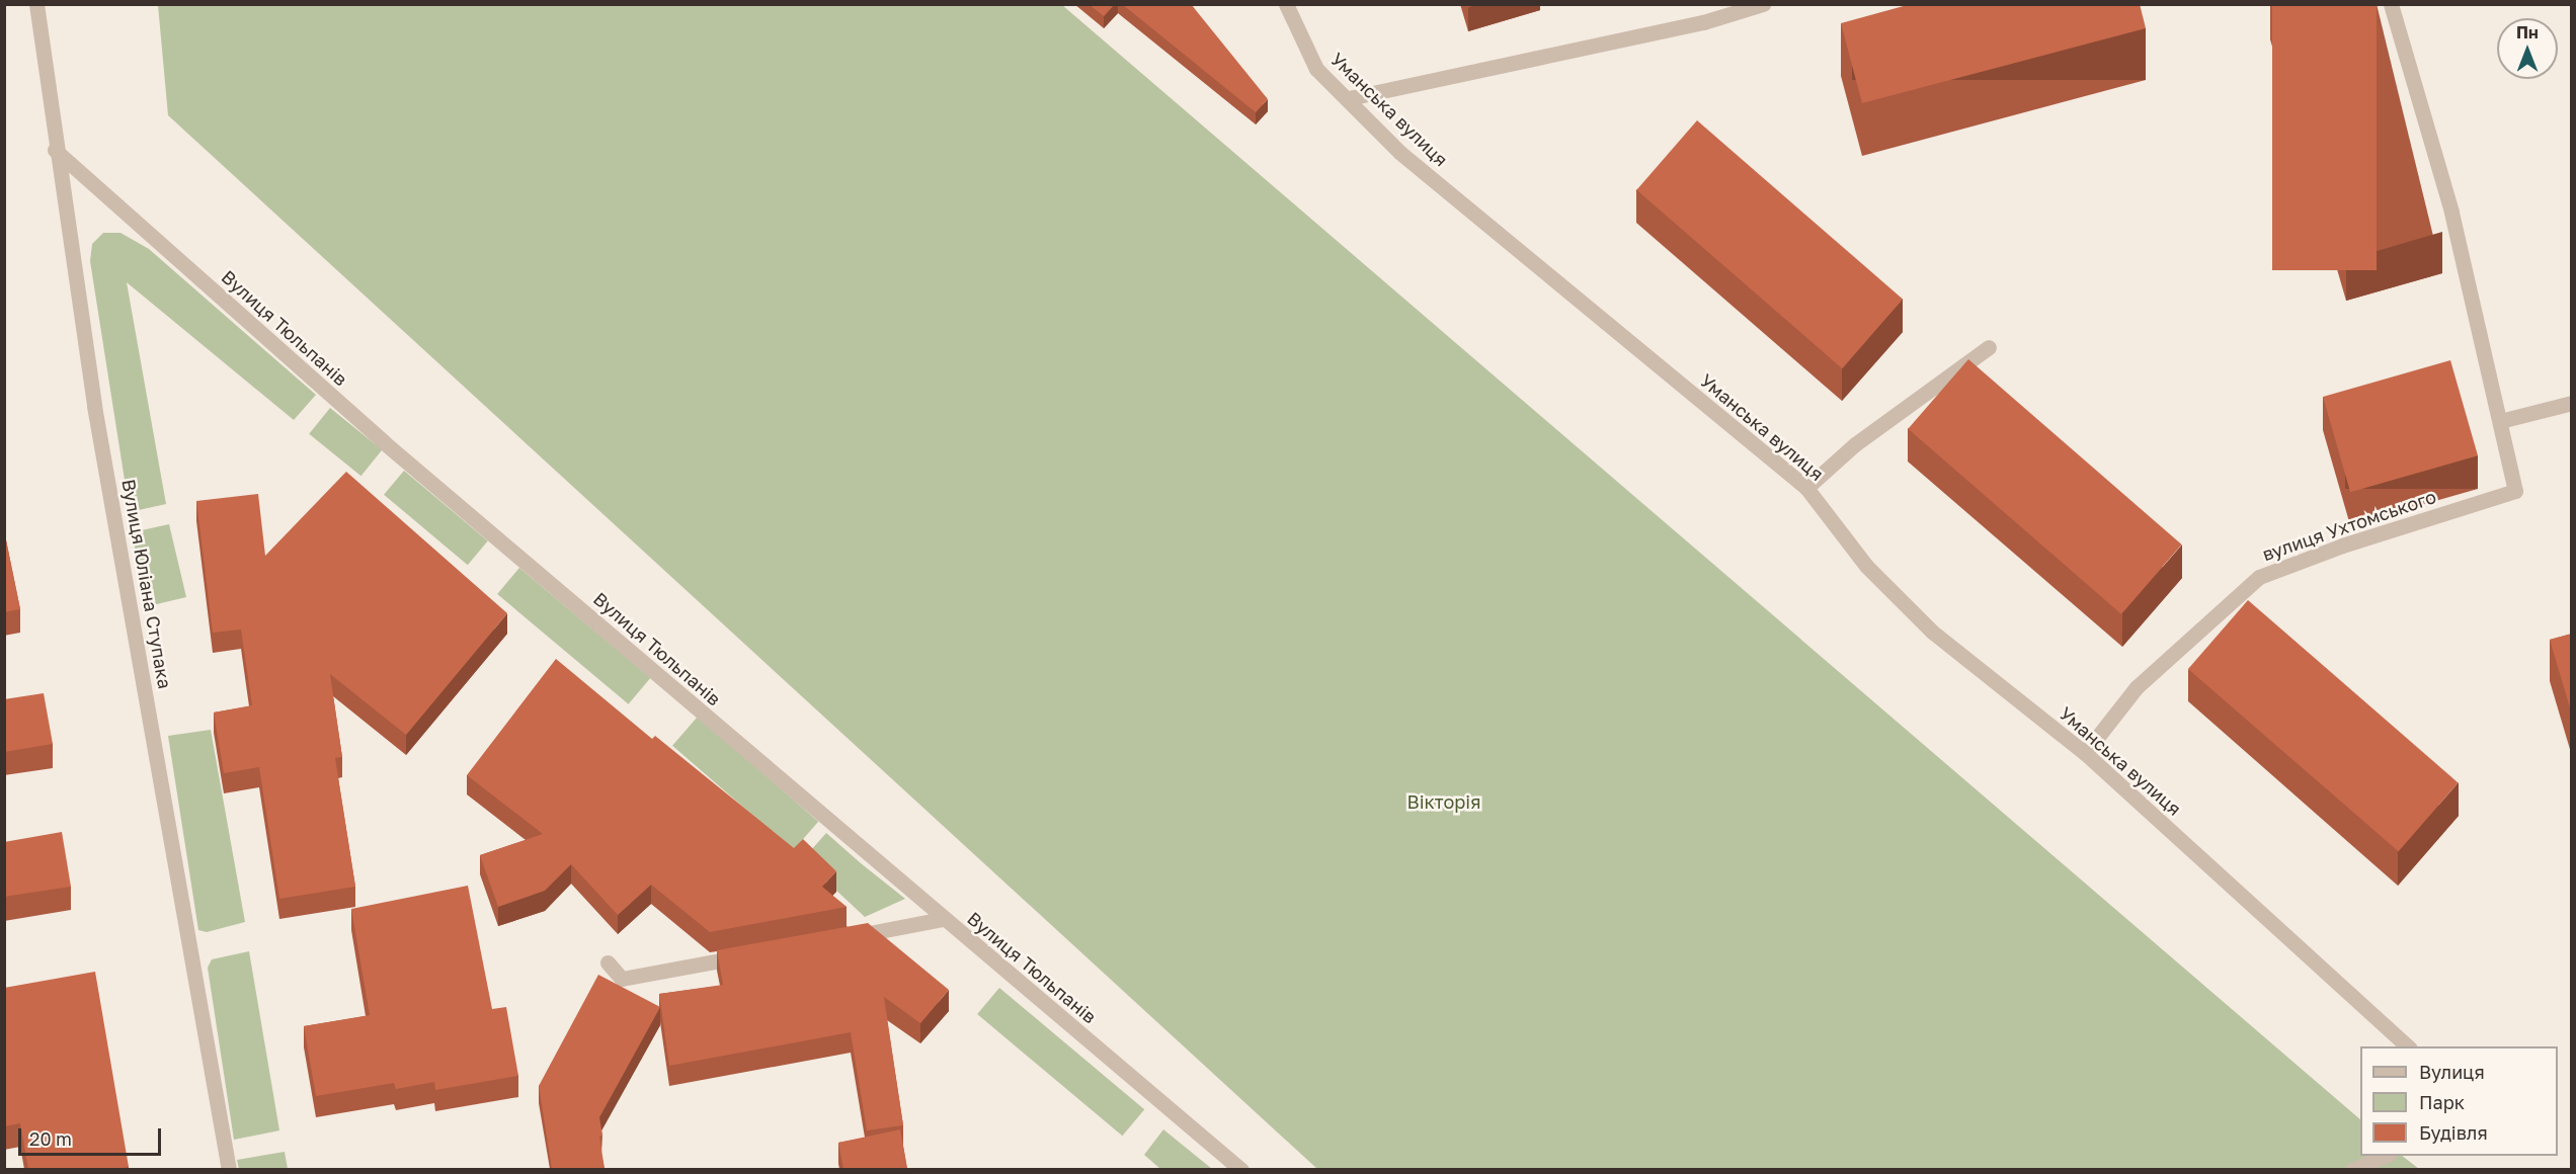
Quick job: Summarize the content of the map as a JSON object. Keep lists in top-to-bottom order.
{
  "streets": {
    "street": [
      "Уманська вулиця",
      "Вулиця Тюльпанів",
      "вулиця Ухтомського",
      "Вулиця Юліана Ступака"
    ]
  },
  "crossings": [
    ["Уманська вулиця", "вулиця Ухтомського"],
    ["Вулиця Тюльпанів", "Вулиця Юліана Ступака"]
  ],
  "parks": ["Вікторія"],
  "legend": ["Вулиця", "Парк", "Будівля"],
  "scale_bar": "20 m",
  "north": "top"
}
